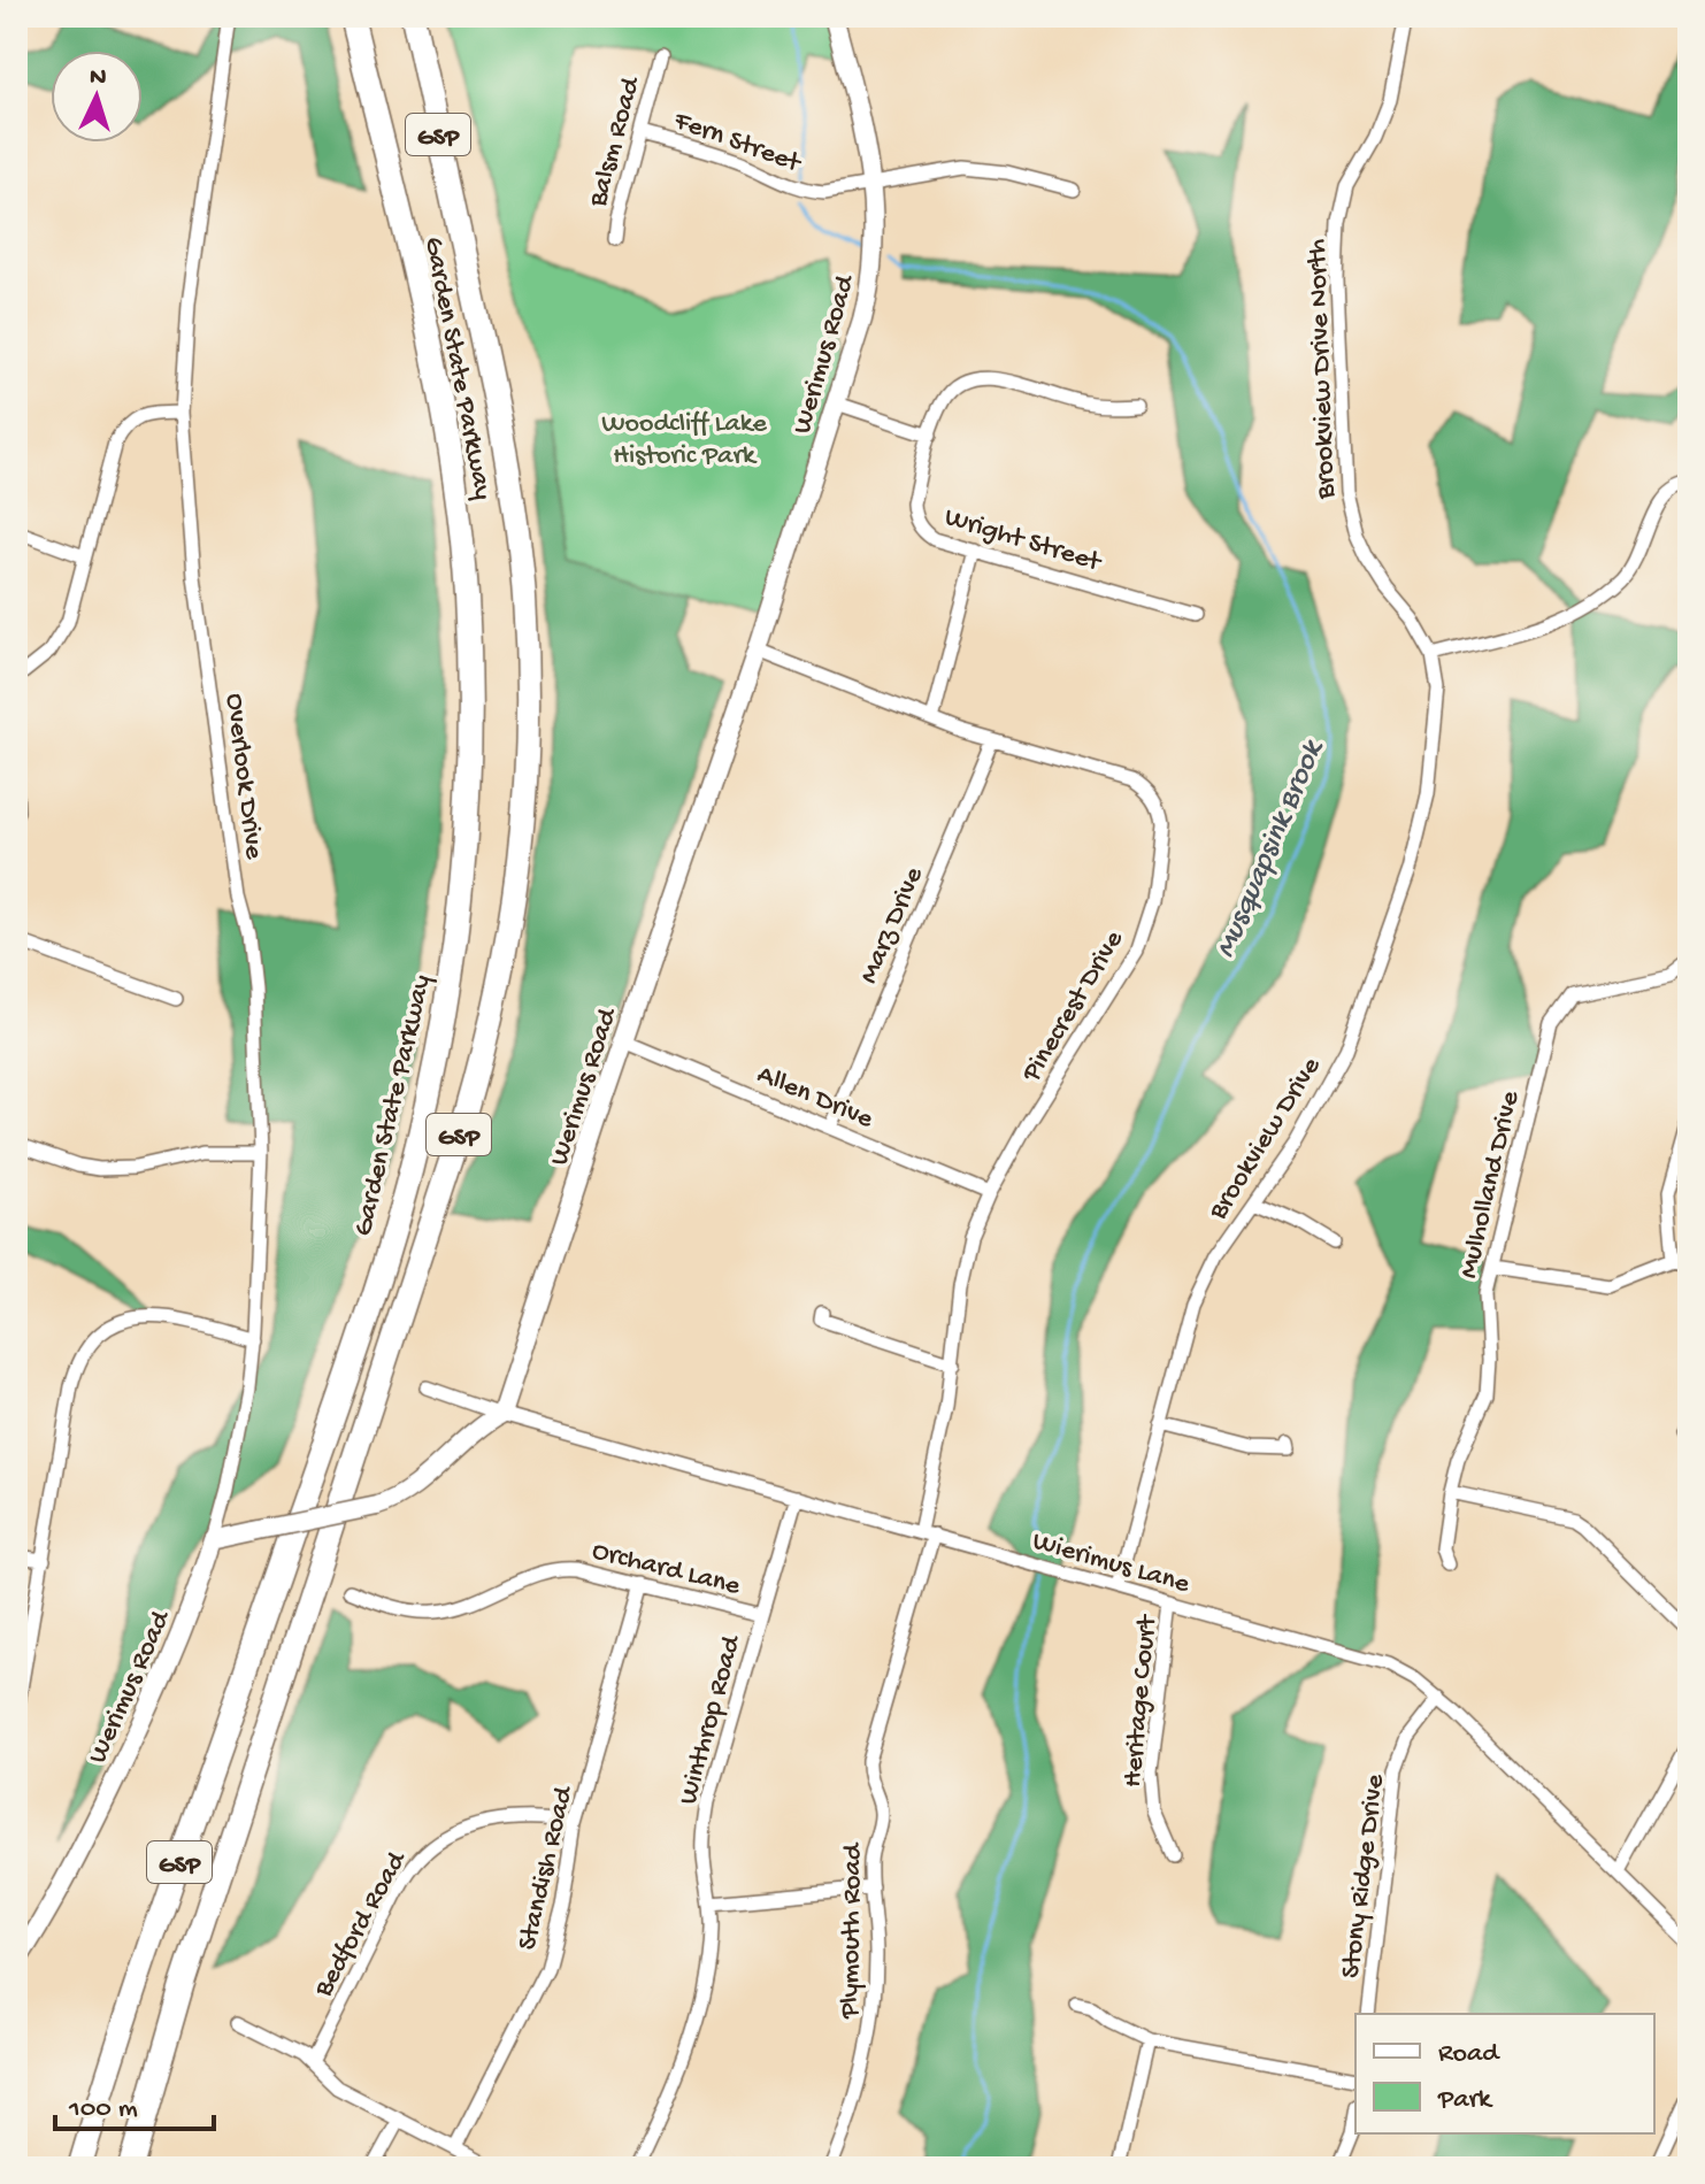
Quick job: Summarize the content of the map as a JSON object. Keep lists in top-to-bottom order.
{
  "streets": {
    "highway": ["GSP", "Garden State Parkway"],
    "main road": ["Werimus Road"],
    "street": [
      "Fern Street",
      "Balsm Road",
      "Brookview Drive North",
      "Wright Street",
      "Overlook Drive",
      "Marz Drive",
      "Pinecrest Drive",
      "Allen Drive",
      "Brookview Drive",
      "Mulholland Drive",
      "Wierimus Lane",
      "Orchard Lane",
      "Heritage Court",
      "Winthrop Road",
      "Standish Road",
      "Stony Ridge Drive",
      "Bedford Road",
      "Plymouth Road"
    ]
  },
  "crossings": [
    ["Fern Street", "Balsm Road"],
    ["Fern Street", "Werimus Road"],
    ["Werimus Road", "Overlook Drive"],
    ["Werimus Road", "Pinecrest Drive"],
    ["Werimus Road", "Allen Drive"],
    ["Werimus Road", "Wierimus Lane"],
    ["Brookview Drive North", "Brookview Drive"],
    ["Marz Drive", "Pinecrest Drive"],
    ["Marz Drive", "Allen Drive"],
    ["Pinecrest Drive", "Allen Drive"],
    ["Pinecrest Drive", "Wierimus Lane"],
    ["Pinecrest Drive", "Plymouth Road"],
    ["Brookview Drive", "Wierimus Lane"],
    ["Wierimus Lane", "Heritage Court"],
    ["Wierimus Lane", "Winthrop Road"],
    ["Wierimus Lane", "Stony Ridge Drive"],
    ["Wierimus Lane", "Plymouth Road"],
    ["Orchard Lane", "Winthrop Road"],
    ["Orchard Lane", "Standish Road"],
    ["Standish Road", "Bedford Road"]
  ],
  "water": ["Musquapsink Brook"],
  "parks": ["Woodcliff Lake Historic Park"],
  "legend": ["Road", "Park"],
  "scale_bar": "100 m",
  "north": "top"
}
